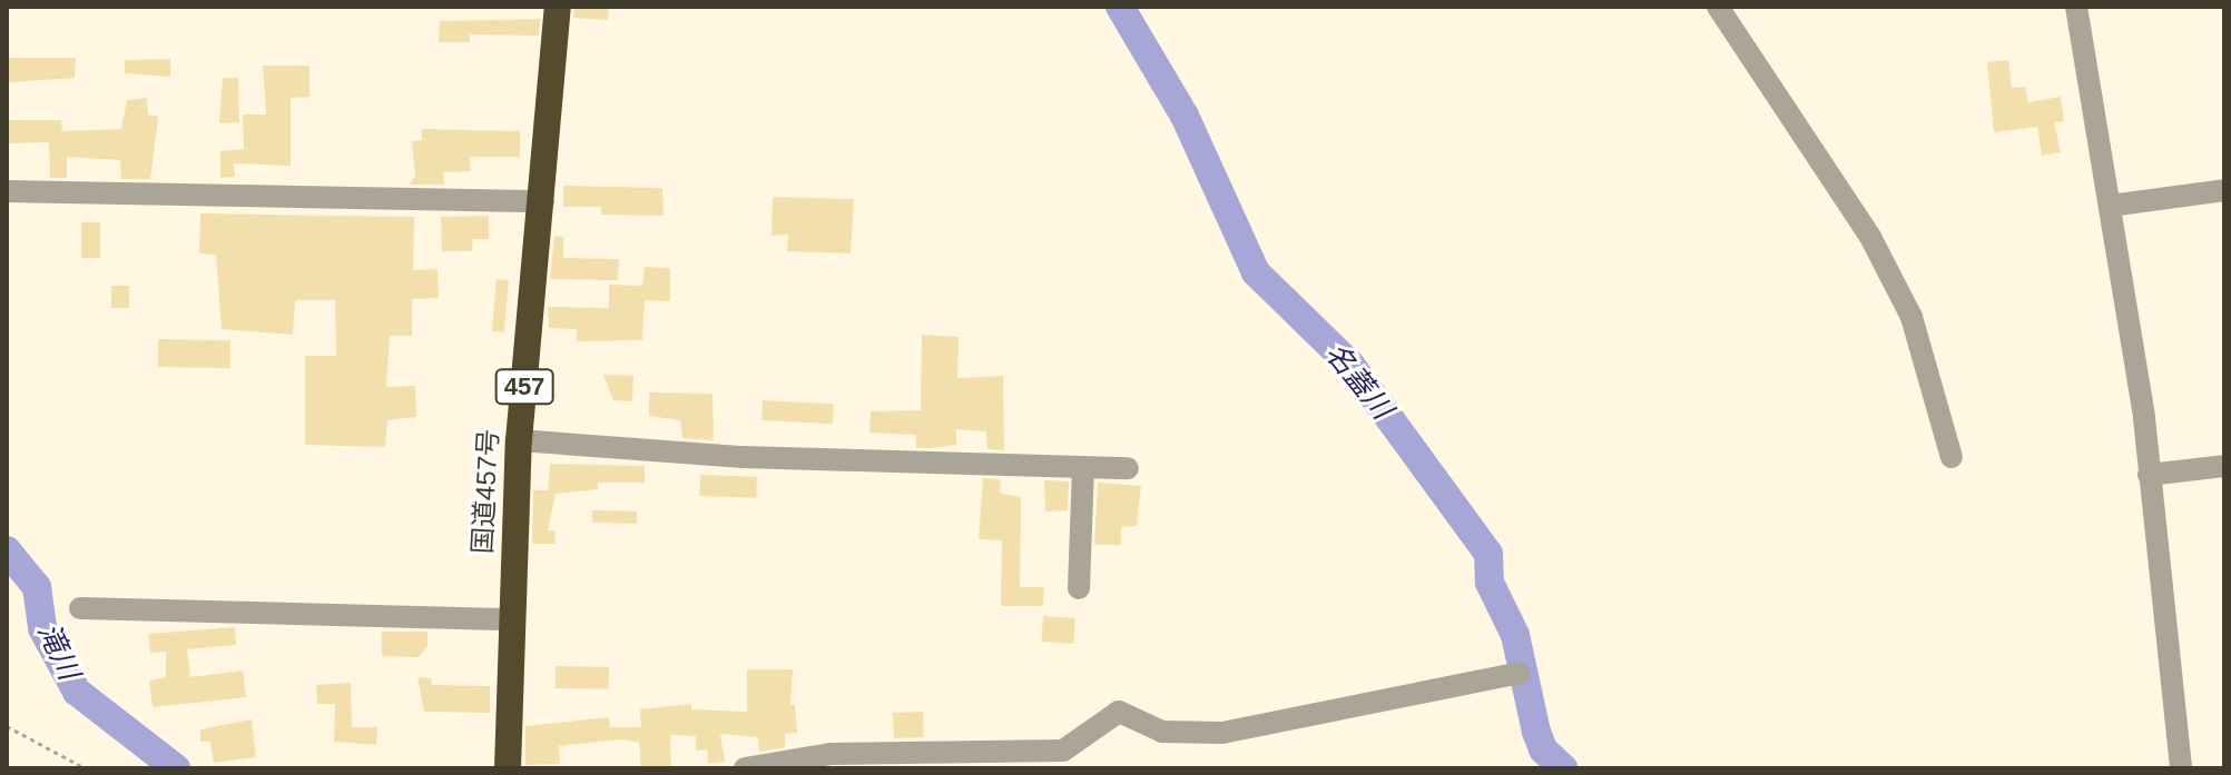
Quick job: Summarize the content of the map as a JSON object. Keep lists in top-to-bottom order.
{
  "streets": {
    "highway": ["457", "国道457号"]
  },
  "water": ["名蓋川", "滝川"]
}
